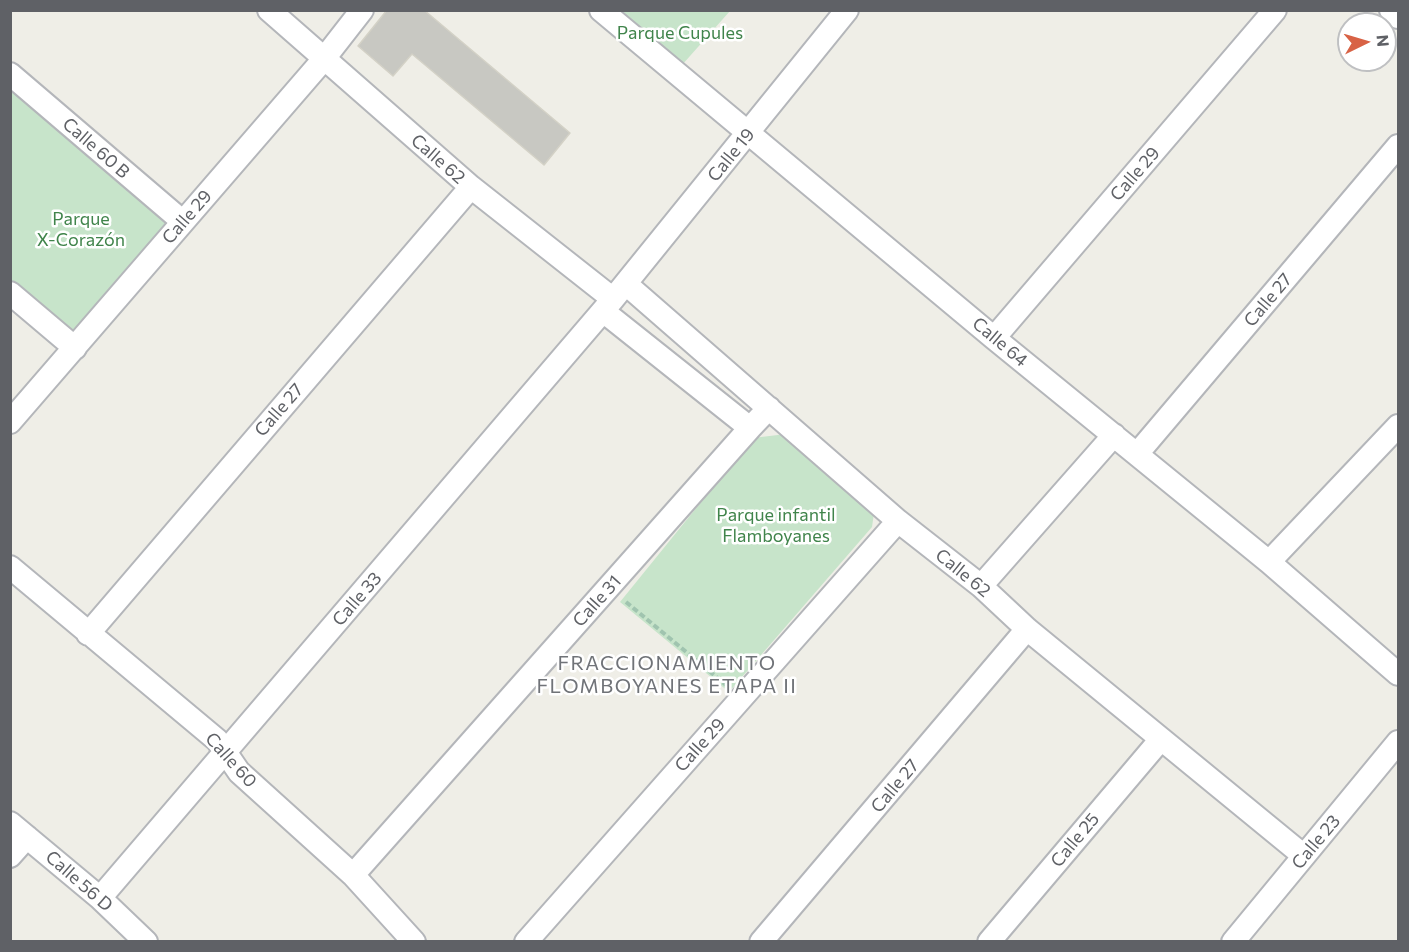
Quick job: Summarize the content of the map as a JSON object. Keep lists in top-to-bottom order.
{
  "streets": {
    "street": [
      "Calle 60 B",
      "Calle 19",
      "Calle 62",
      "Calle 29",
      "Calle 27",
      "Calle 64",
      "Calle 33",
      "Calle 31",
      "Calle 60",
      "Calle 25",
      "Calle 23",
      "Calle 56 D"
    ]
  },
  "crossings": [
    ["Calle 60 B", "Calle 29"],
    ["Calle 19", "Calle 62"],
    ["Calle 19", "Calle 64"],
    ["Calle 19", "Calle 33"],
    ["Calle 62", "Calle 29"],
    ["Calle 62", "Calle 27"],
    ["Calle 62", "Calle 33"],
    ["Calle 62", "Calle 31"],
    ["Calle 62", "Calle 25"],
    ["Calle 62", "Calle 23"],
    ["Calle 29", "Calle 64"],
    ["Calle 27", "Calle 64"],
    ["Calle 27", "Calle 60"],
    ["Calle 33", "Calle 60"],
    ["Calle 33", "Calle 56 D"],
    ["Calle 31", "Calle 60"]
  ],
  "districts": ["FRACCIONAMIENTO FLOMBOYANES ETAPA II"],
  "parks": ["Parque Cupules", "Parque X-Corazón", "Parque infantil Flamboyanes"],
  "north": "right"
}
